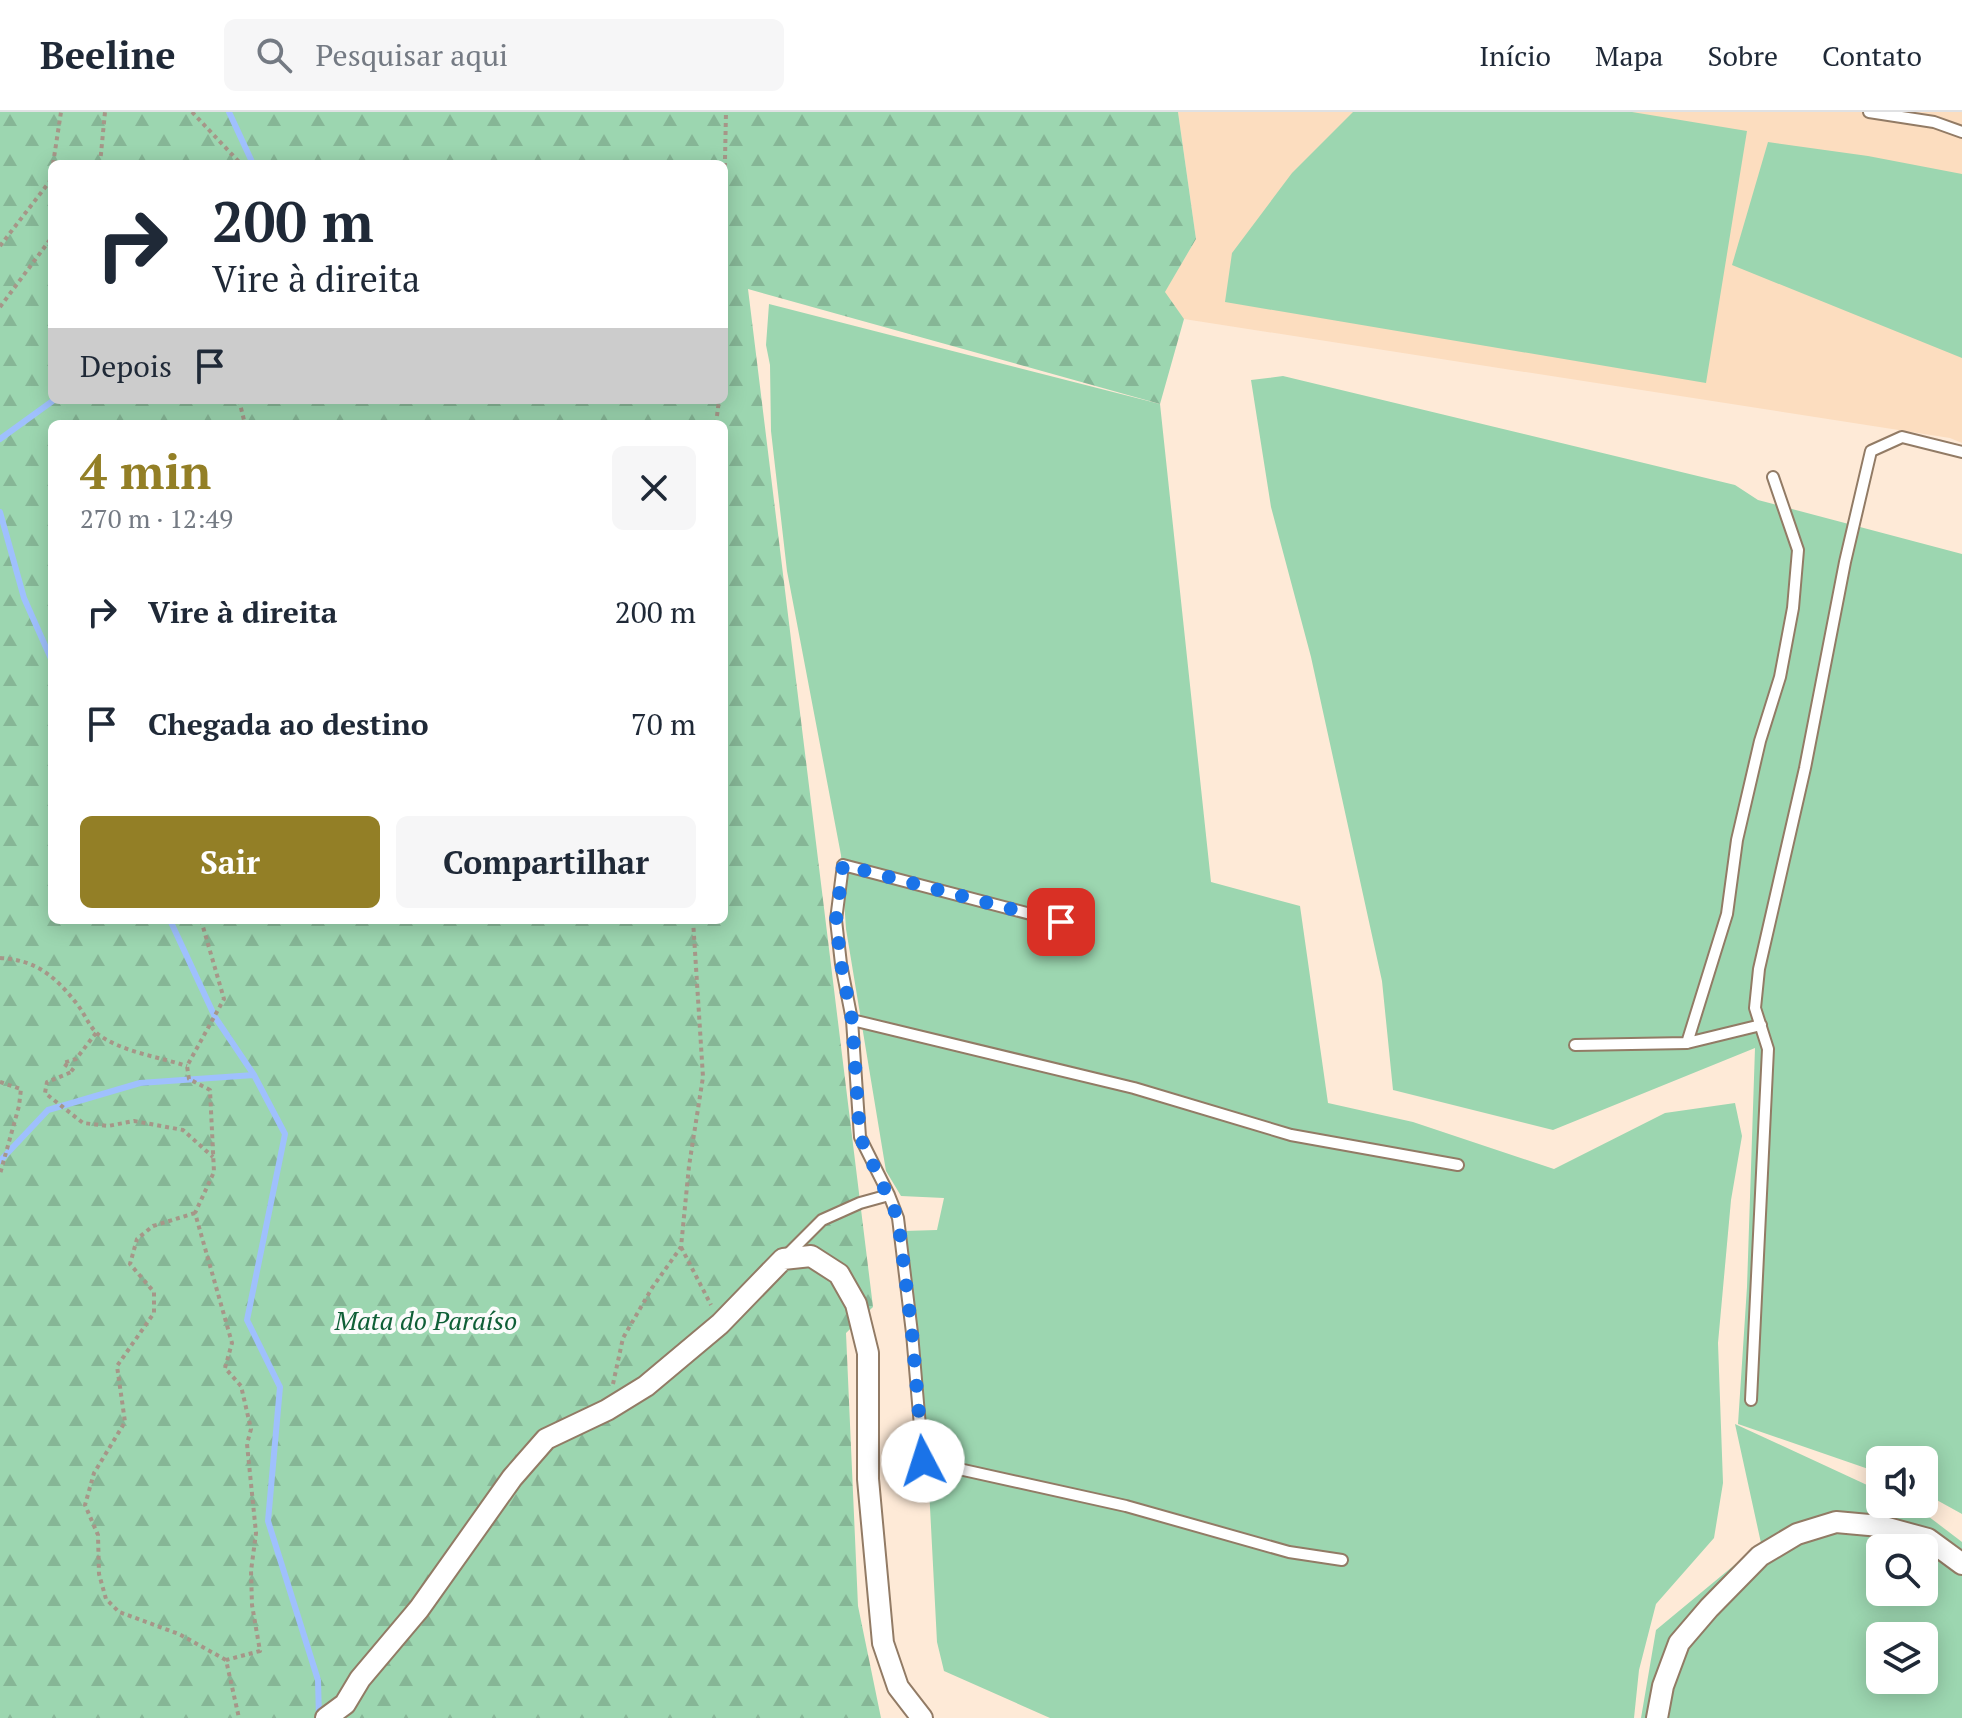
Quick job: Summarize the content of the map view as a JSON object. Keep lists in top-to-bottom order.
{
  "parks": ["Mata do Paraíso"],
  "page": {
    "header": "Beeline",
    "search": "Pesquisar aqui",
    "nav": [
      "Início",
      "Mapa",
      "Sobre",
      "Contato"
    ],
    "turn": ["200 m", "Vire à direita"],
    "then": "Depois",
    "heading": ["4 min", "270 m · 12:49"],
    "list": [
      {
        "name": "Vire à direita",
        "value": "200 m"
      },
      {
        "name": "Chegada ao destino",
        "value": "70 m"
      }
    ],
    "buttons": ["Sair", "Compartilhar"]
  }
}
